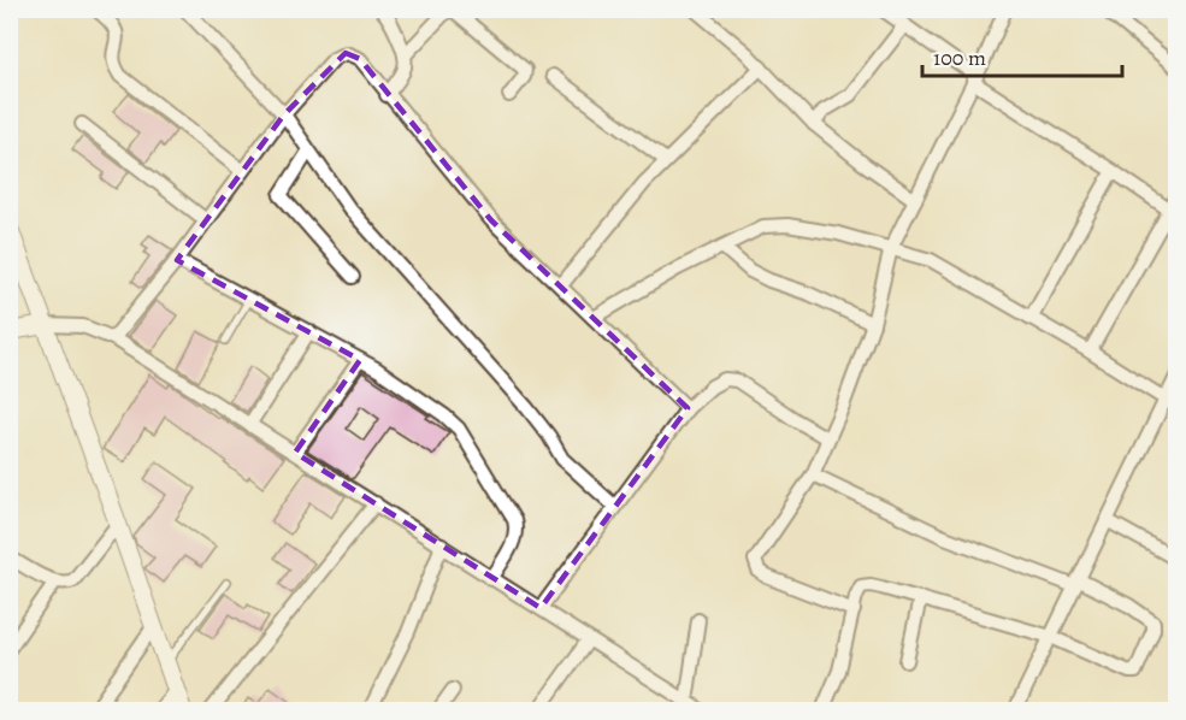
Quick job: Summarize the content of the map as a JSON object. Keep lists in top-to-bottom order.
{
  "scale_bar": "100 m"
}
